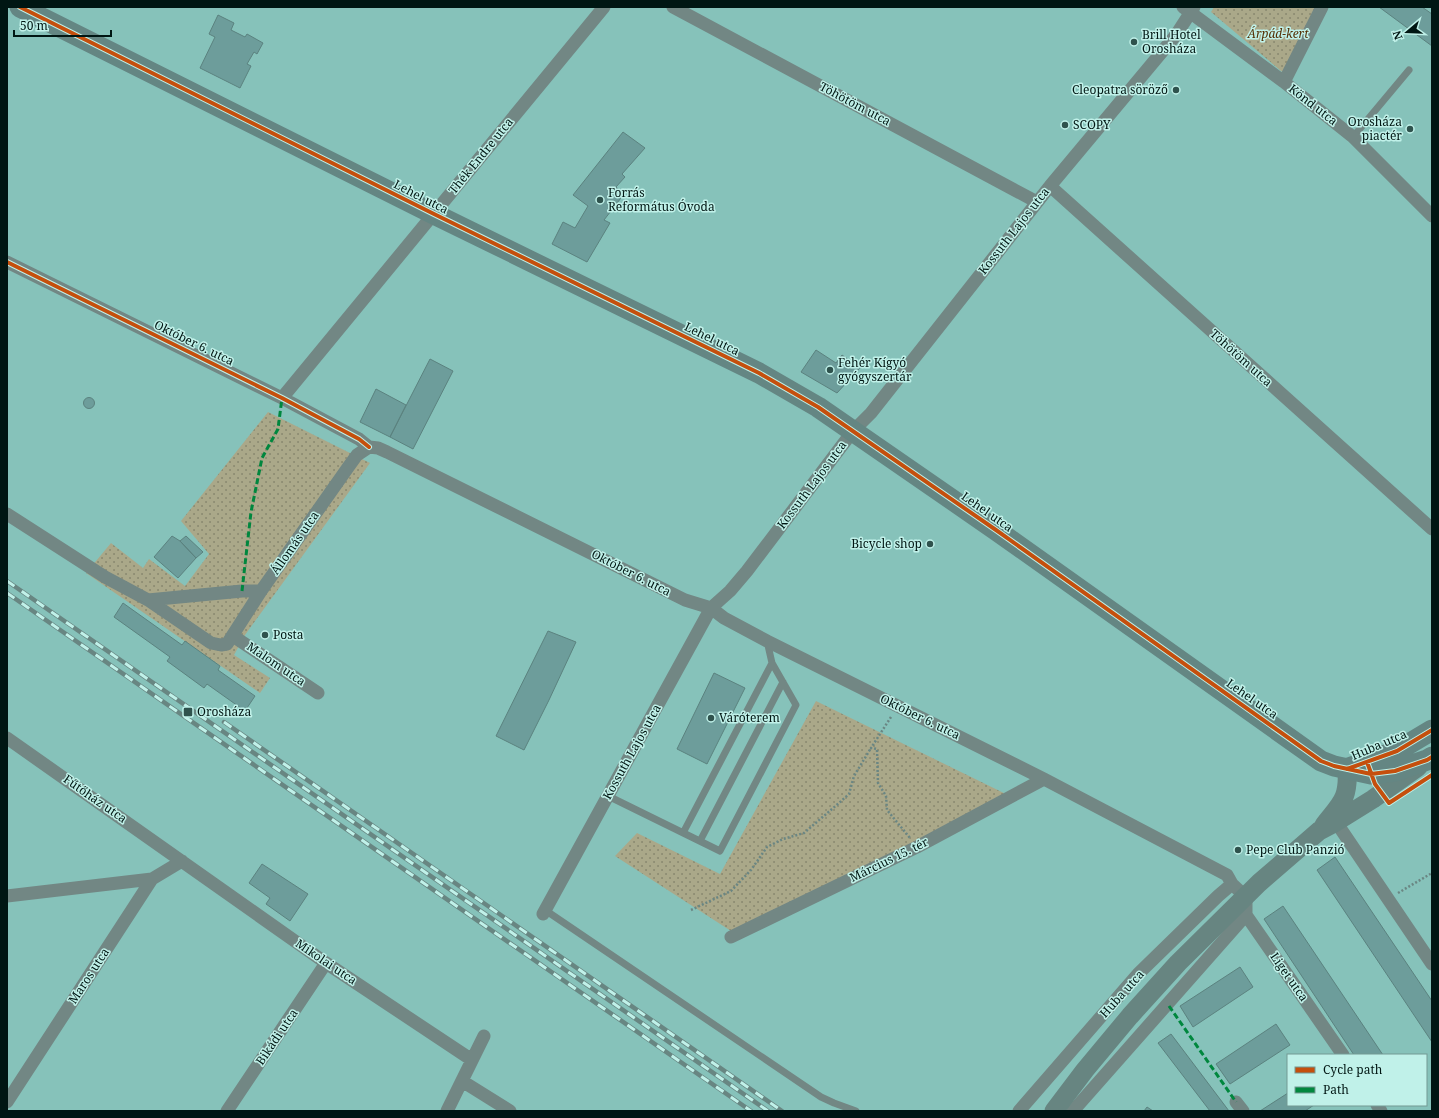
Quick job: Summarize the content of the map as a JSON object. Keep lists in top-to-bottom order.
{
  "streets": {
    "main road": ["Lehel utca", "Huba utca"],
    "street": [
      "Töhötöm utca",
      "Könd utca",
      "Thék Endre utca",
      "Kossuth Lajos utca",
      "Október 6. utca",
      "Állomás utca",
      "Malom utca",
      "Fűtőház utca",
      "Március 15. tér",
      "Mikolai utca",
      "Maros utca",
      "Liget utca",
      "Bikádi utca"
    ]
  },
  "crossings": [
    ["Töhötöm utca", "Kossuth Lajos utca"],
    ["Könd utca", "Kossuth Lajos utca"],
    ["Thék Endre utca", "Lehel utca"],
    ["Thék Endre utca", "Október 6. utca"],
    ["Lehel utca", "Kossuth Lajos utca"],
    ["Lehel utca", "Huba utca"],
    ["Kossuth Lajos utca", "Október 6. utca"],
    ["Október 6. utca", "Állomás utca"],
    ["Október 6. utca", "Huba utca"],
    ["Október 6. utca", "Március 15. tér"],
    ["Október 6. utca", "Liget utca"],
    ["Állomás utca", "Malom utca"],
    ["Huba utca", "Liget utca"],
    ["Fűtőház utca", "Mikolai utca"],
    ["Fűtőház utca", "Maros utca"],
    ["Mikolai utca", "Maros utca"],
    ["Mikolai utca", "Bikádi utca"]
  ],
  "parks": ["Árpád-kert"],
  "places": {
    "other": [
      "Brill Hotel Orosháza",
      "Cleopatra söröző",
      "SCOPY",
      "Orosháza piactér",
      "Forrás Református Óvoda",
      "Fehér Kígyó gyógyszertár",
      "Bicycle shop",
      "Posta",
      "Váróterem",
      "Pepe Club Panzió"
    ],
    "transit": ["Orosháza"]
  },
  "legend": ["Cycle path", "Path"],
  "scale_bar": "50 m",
  "north": "left"
}
